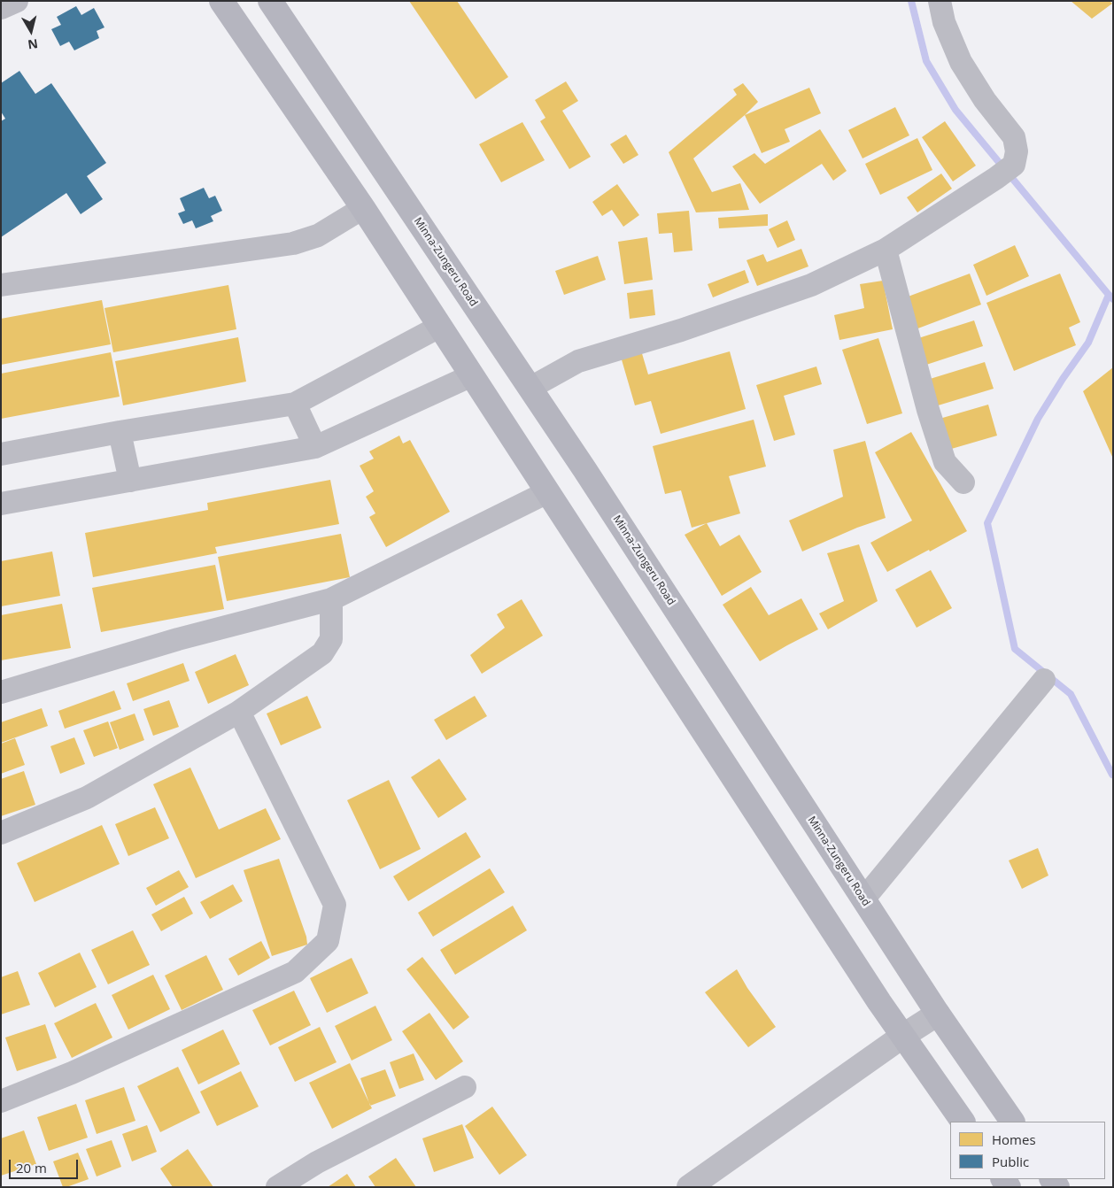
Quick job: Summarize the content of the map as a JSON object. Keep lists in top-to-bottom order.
{
  "streets": {
    "main road": ["Minna-Zungeru Road"]
  },
  "legend": ["Homes", "Public"],
  "scale_bar": "20 m",
  "north": "bottom"
}
